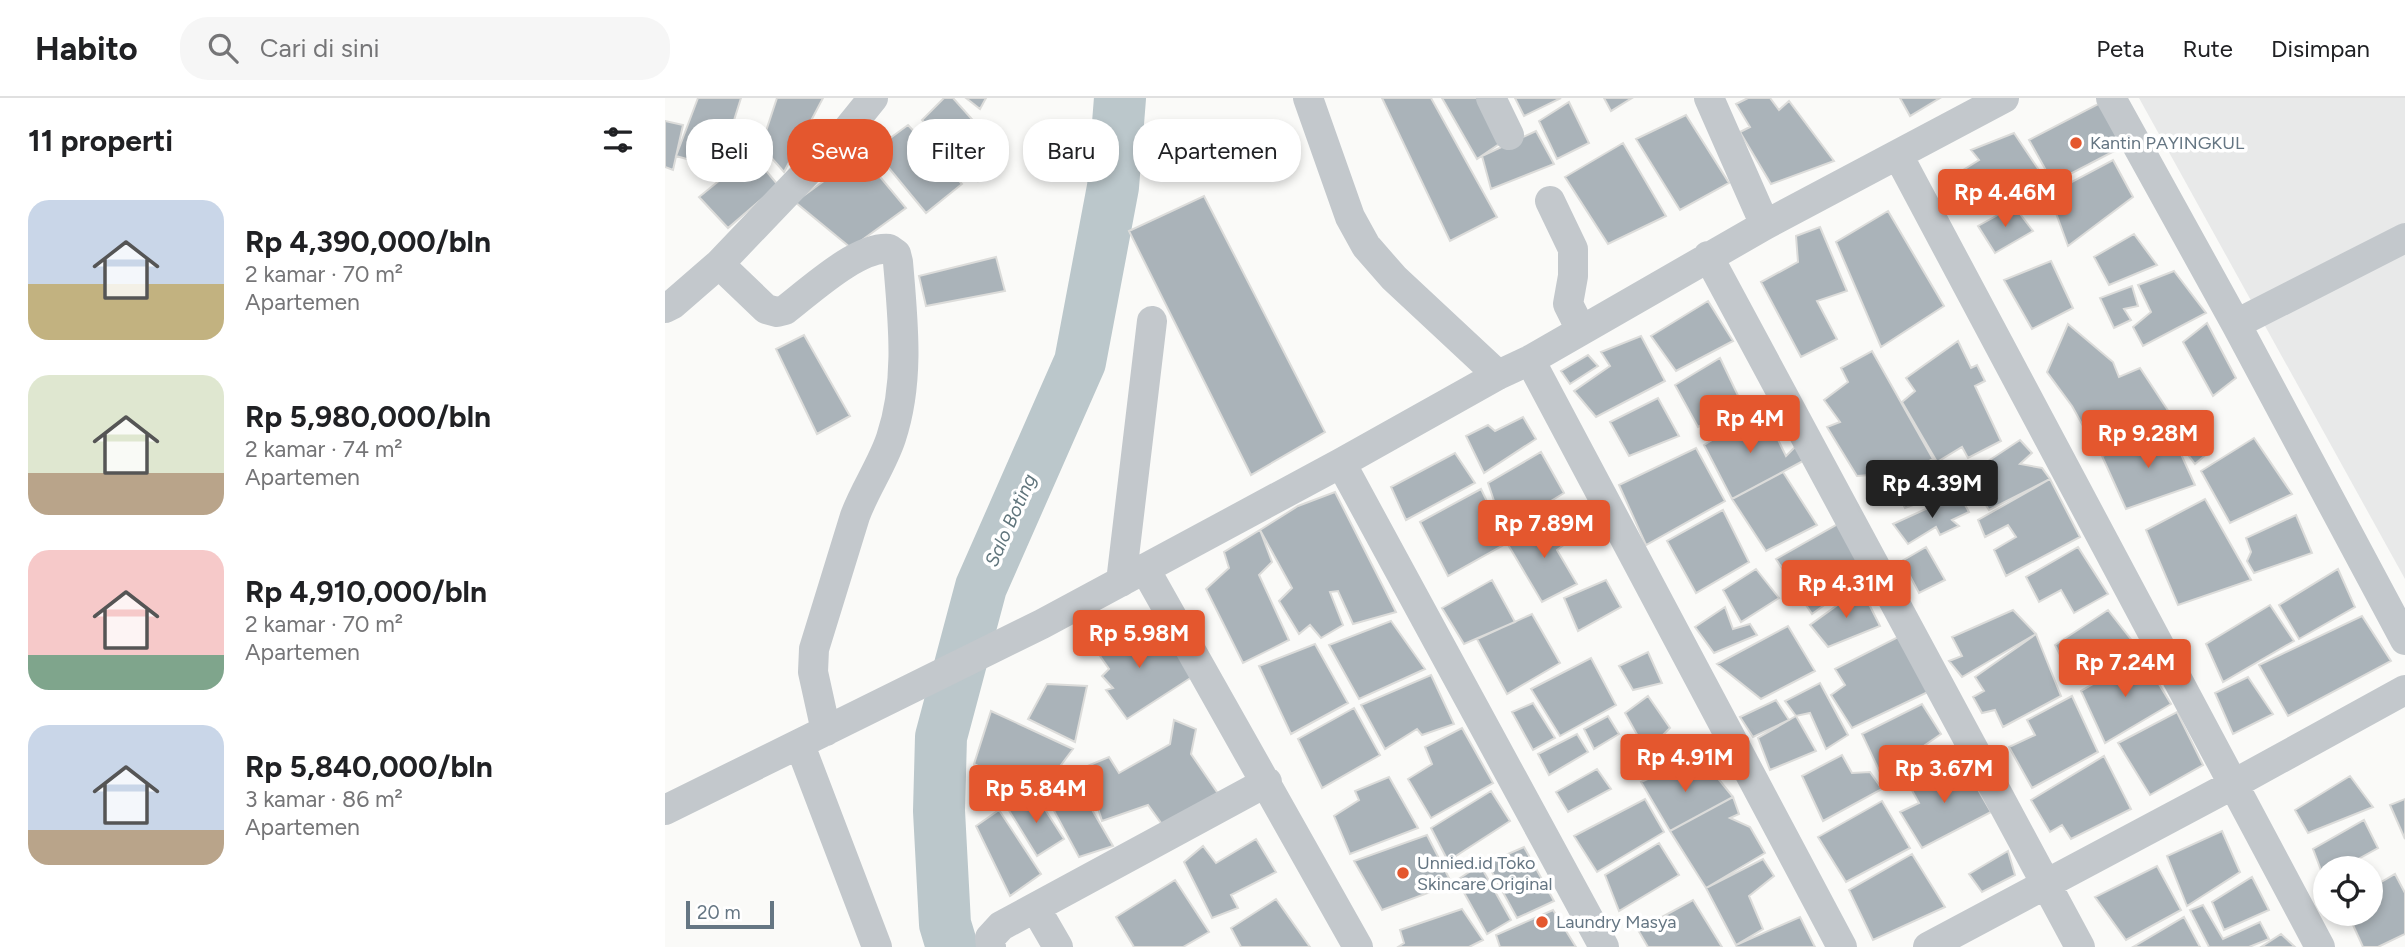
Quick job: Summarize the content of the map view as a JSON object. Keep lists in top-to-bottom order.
{
  "water": ["Salo Boting"],
  "places": ["Kantin PAYINGKUL", "Unnied.id Toko Skincare Original", "Laundry Masya"],
  "scale_bar": "20 m",
  "page": {
    "header": "Habito",
    "search": "Cari di sini",
    "nav": ["Peta", "Rute", "Disimpan"],
    "heading": "11 properti",
    "chip": [
      "Beli",
      "Sewa",
      "Filter",
      "Baru",
      "Apartemen"
    ],
    "price": [
      "Rp 4.46M",
      "Rp 4M",
      "Rp 9.28M",
      "Rp 4.39M",
      "Rp 7.89M",
      "Rp 4.31M",
      "Rp 5.98M",
      "Rp 7.24M",
      "Rp 4.91M",
      "Rp 3.67M",
      "Rp 5.84M"
    ],
    "list": [
      {
        "name": "Rp 4,390,000/bln",
        "note": "2 kamar · 70 m² · Apartemen"
      },
      {
        "name": "Rp 5,980,000/bln",
        "note": "2 kamar · 74 m² · Apartemen"
      },
      {
        "name": "Rp 4,910,000/bln",
        "note": "2 kamar · 70 m² · Apartemen"
      },
      {
        "name": "Rp 5,840,000/bln",
        "note": "3 kamar · 86 m² · Apartemen"
      }
    ],
    "scale": "20 m"
  }
}
